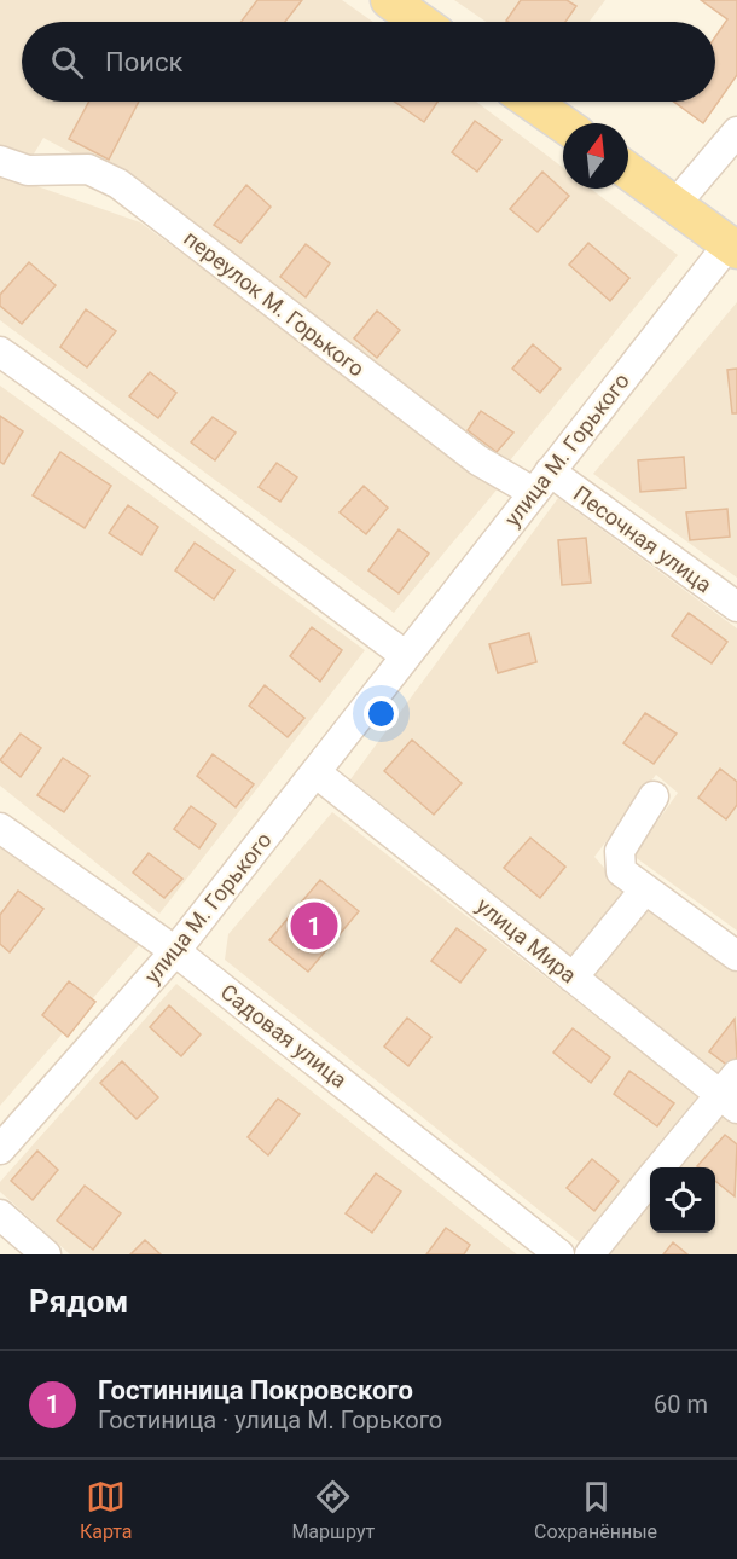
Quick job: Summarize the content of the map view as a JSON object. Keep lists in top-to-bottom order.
{
  "streets": {
    "street": [
      "переулок М. Горького",
      "улица М. Горького",
      "Песочная улица",
      "улица Мира",
      "Садовая улица"
    ]
  },
  "crossings": [
    ["переулок М. Горького", "улица М. Горького"],
    ["переулок М. Горького", "Песочная улица"],
    ["улица М. Горького", "Песочная улица"],
    ["улица М. Горького", "улица Мира"],
    ["улица М. Горького", "Садовая улица"]
  ],
  "north": "top",
  "page": {
    "search": "Поиск",
    "pins": "1",
    "heading": "Рядом",
    "list": [
      {
        "mark": "1",
        "name": "Гостинница Покровского",
        "note": "Гостиница · улица М. Горького",
        "value": "60 m"
      }
    ],
    "nav": ["Карта", "Маршрут", "Сохранённые"]
  }
}
